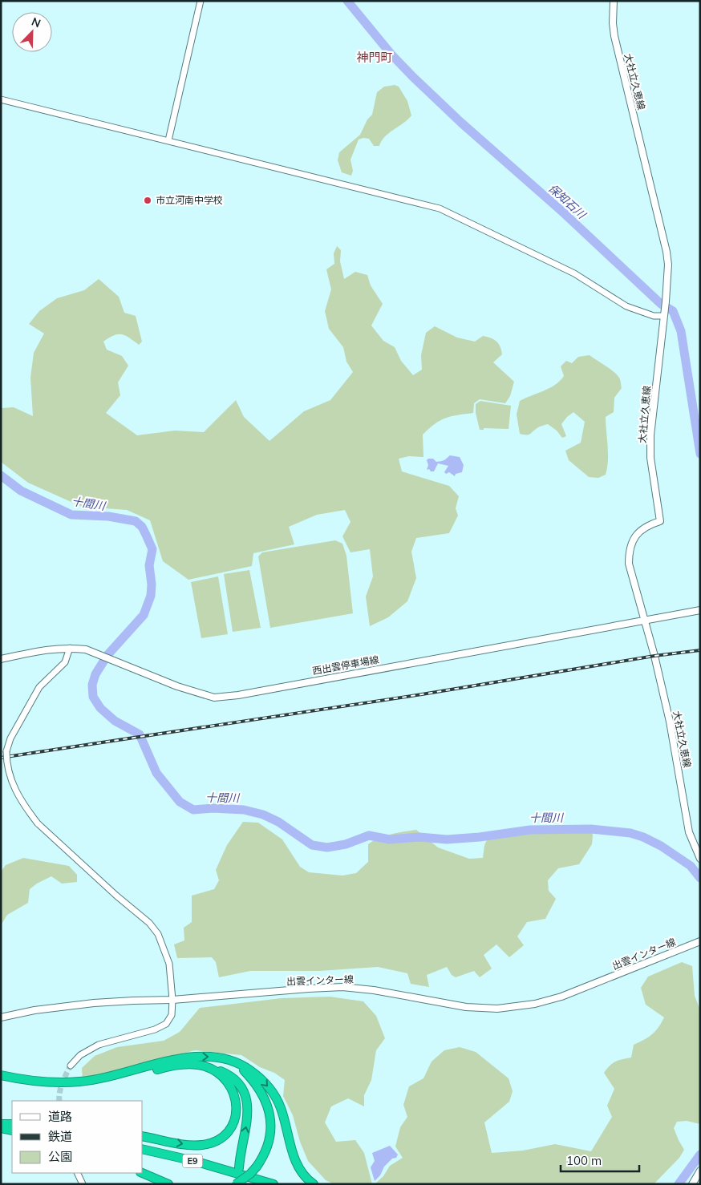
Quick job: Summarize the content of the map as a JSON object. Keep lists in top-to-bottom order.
{
  "streets": {
    "highway": ["E9"],
    "main road": ["大社立久恵線", "西出雲停車場線", "出雲インター線"]
  },
  "crossings": [
    ["大社立久恵線", "西出雲停車場線"]
  ],
  "districts": ["神門町"],
  "water": ["保知石川", "十間川"],
  "places": ["市立河南中学校"],
  "legend": ["道路", "鉄道", "公園"],
  "scale_bar": "100 m",
  "north": "top right"
}
